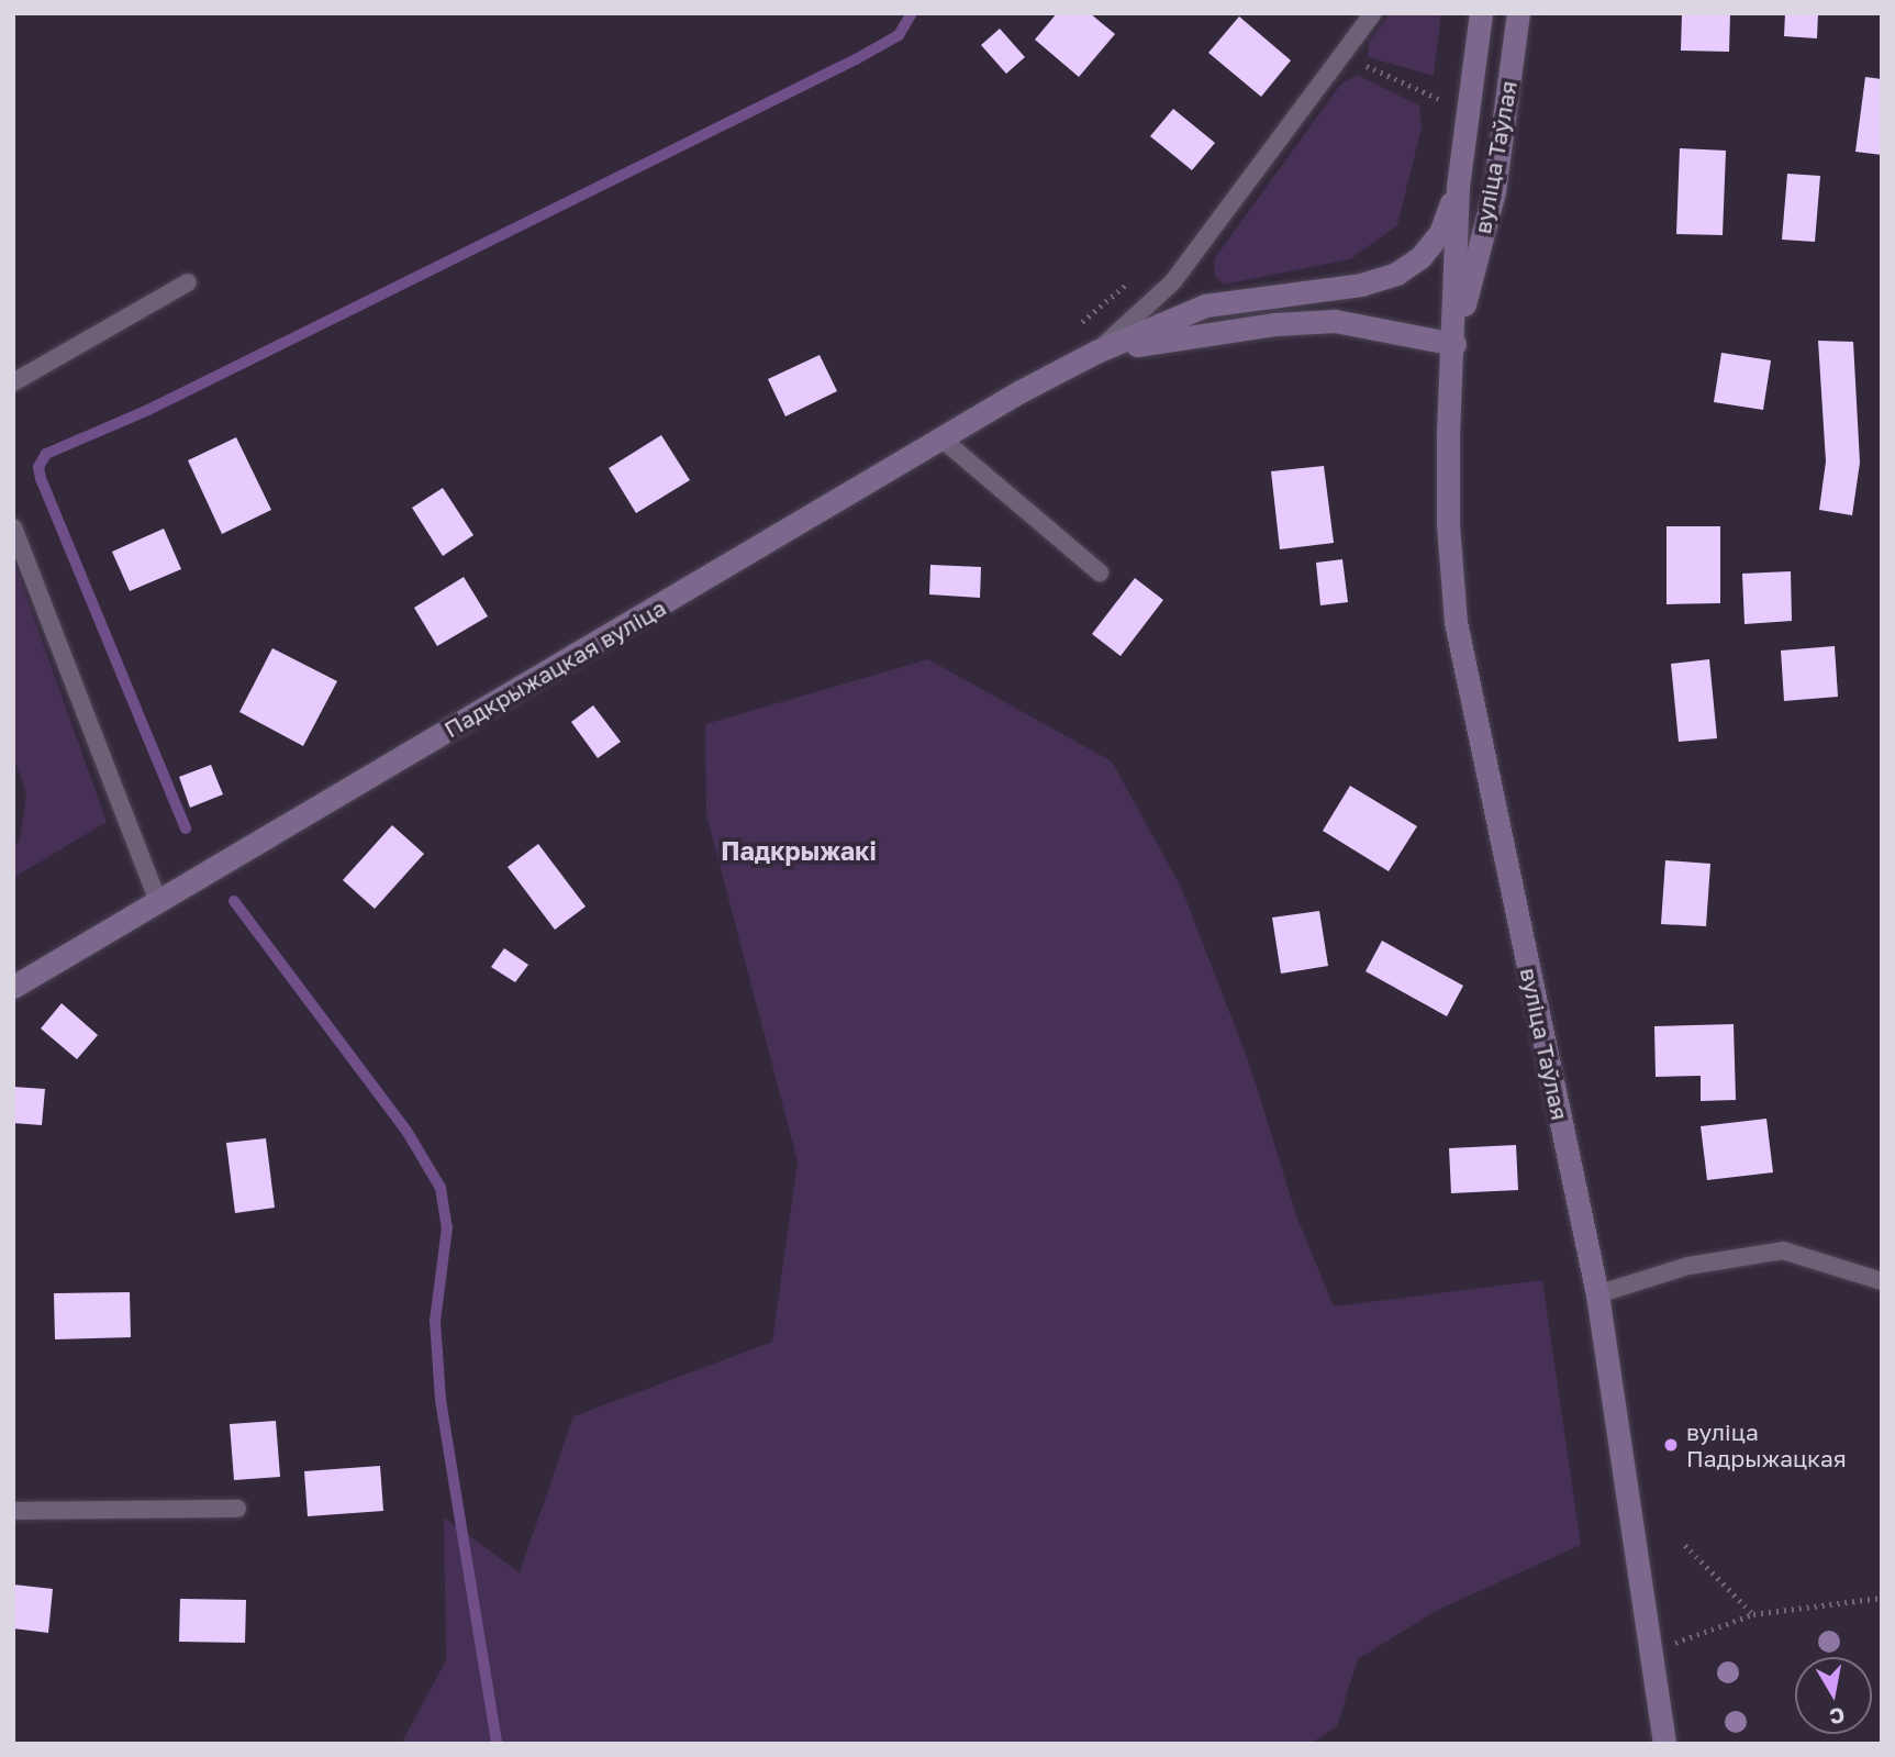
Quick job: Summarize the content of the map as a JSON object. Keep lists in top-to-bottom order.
{
  "streets": {
    "main road": ["вуліца Таўлая", "Падкрыжацкая вуліца"]
  },
  "districts": ["Падкрыжакі"],
  "places": ["вуліца Падрыжацкая"],
  "north": "bottom"
}
